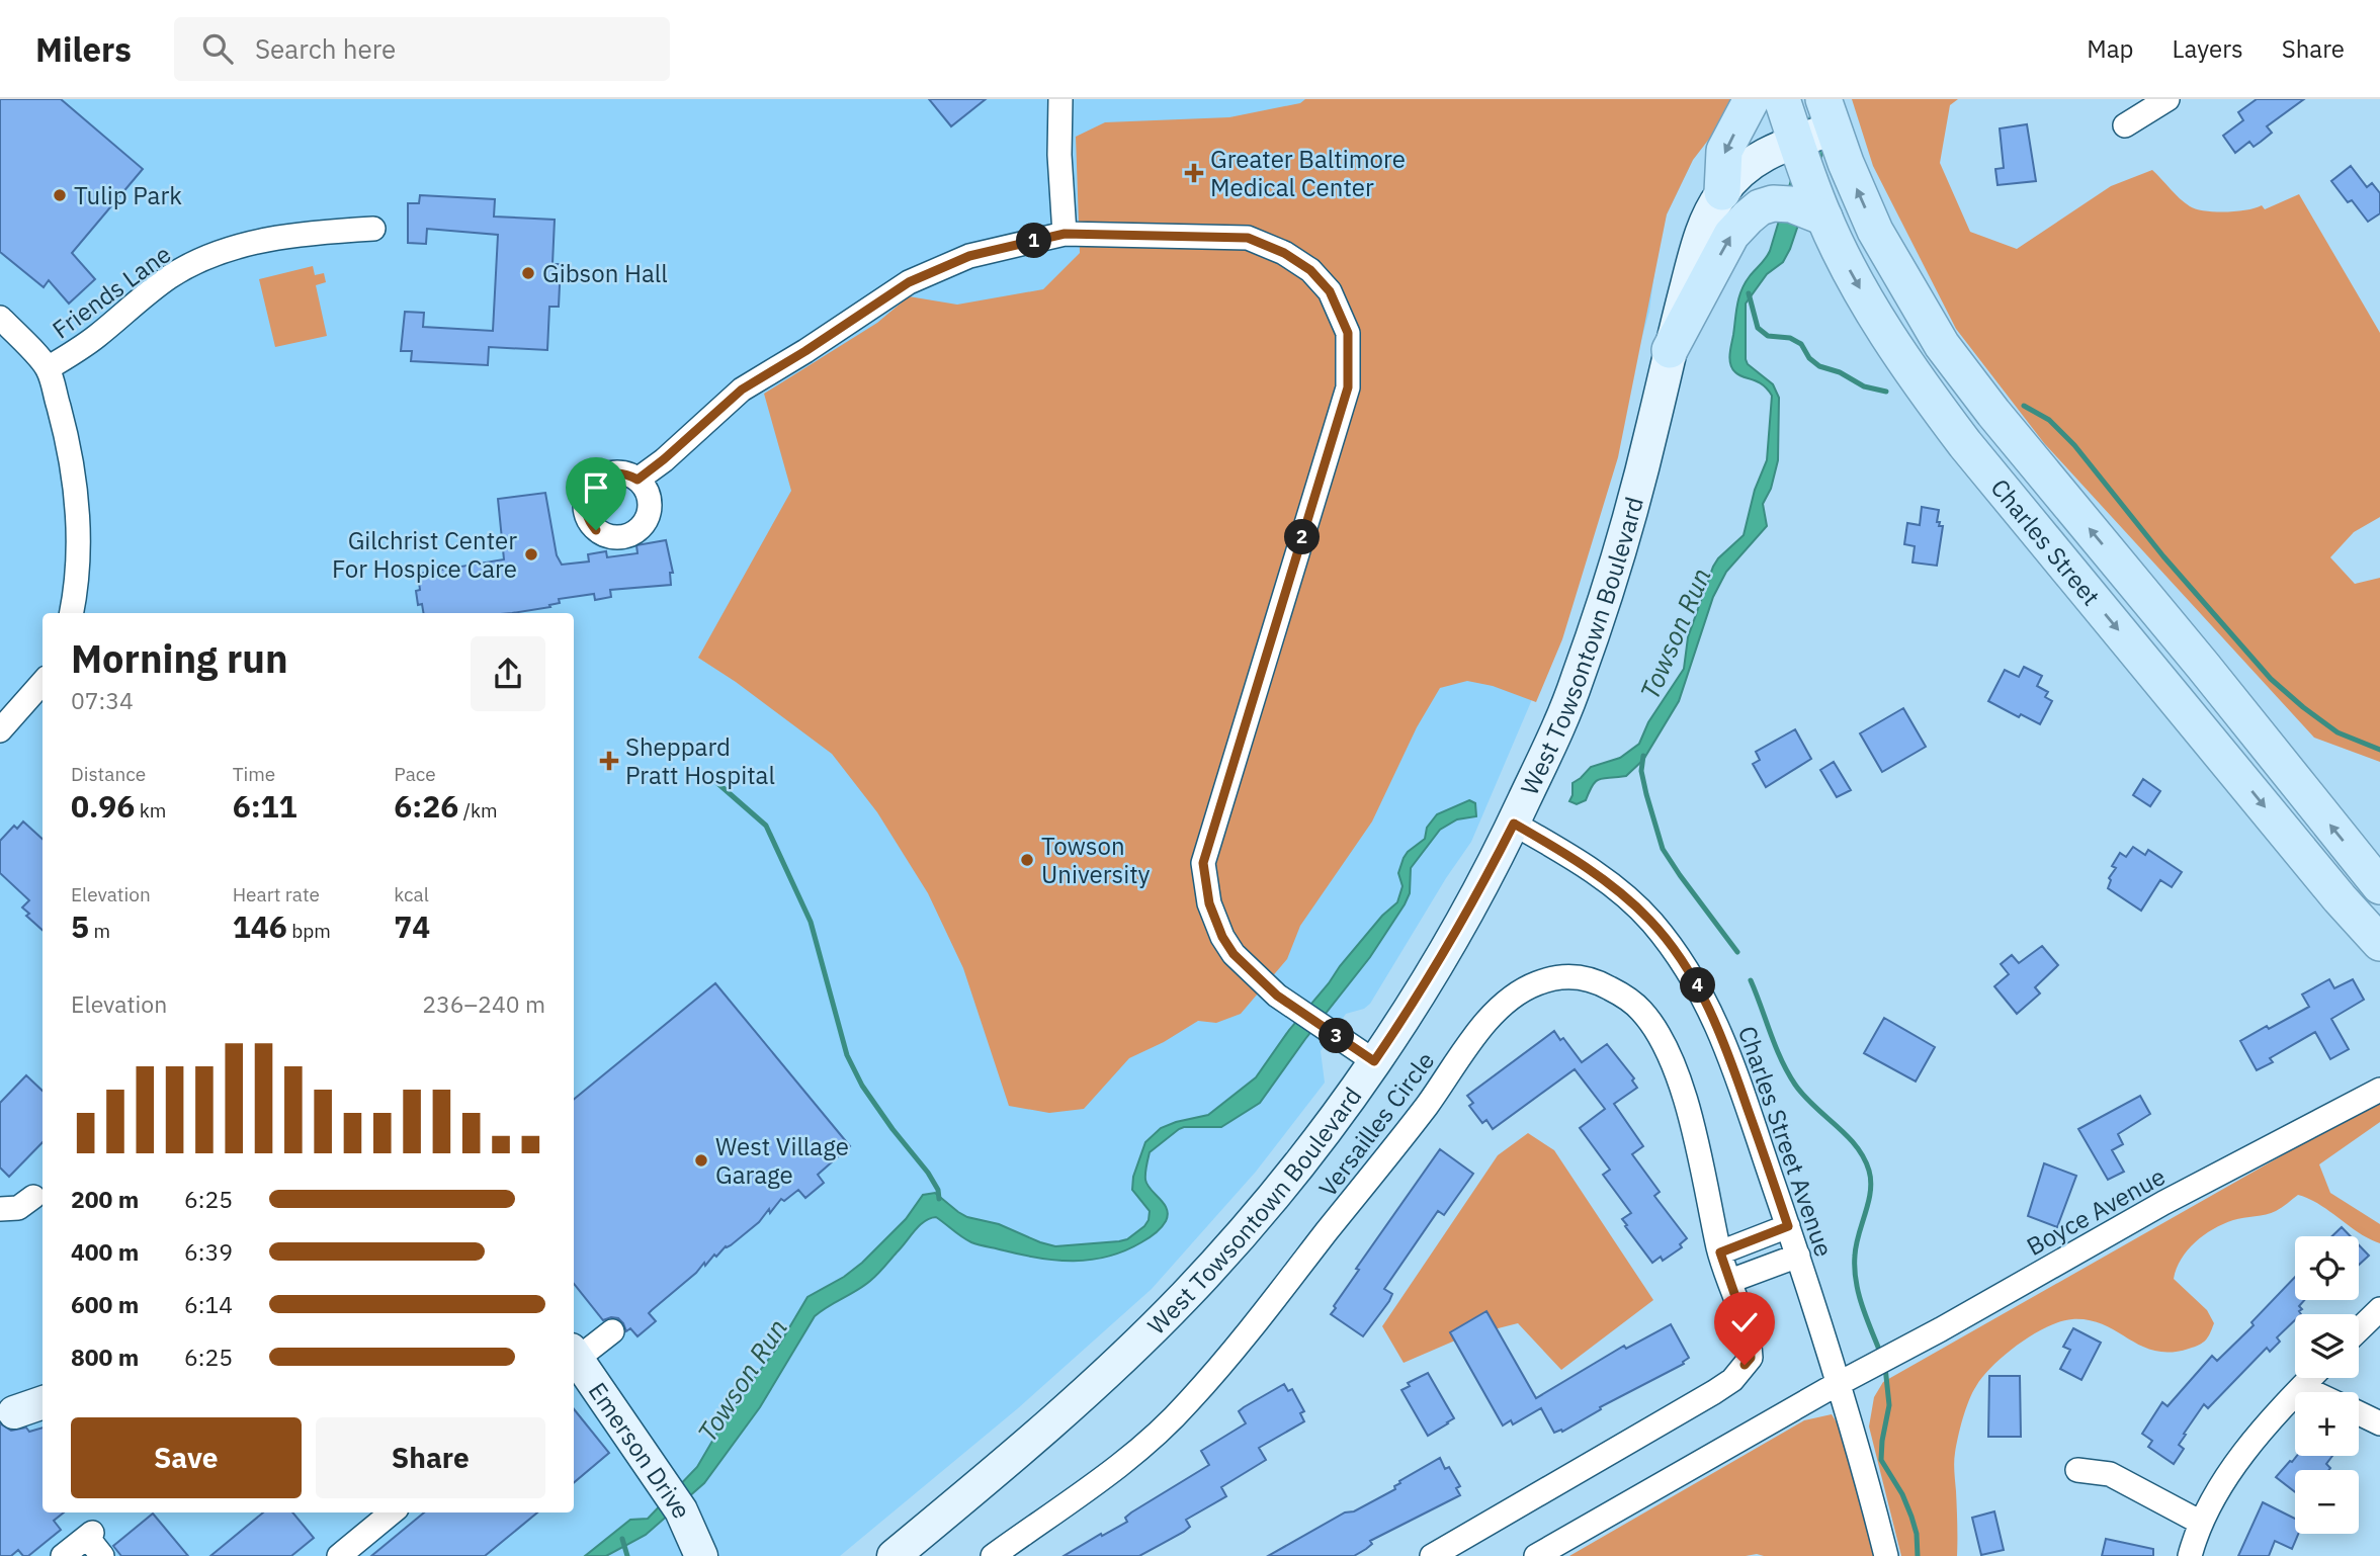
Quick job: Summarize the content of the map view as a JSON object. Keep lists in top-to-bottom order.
{
  "streets": {
    "main road": ["Charles Street", "West Towsontown Boulevard", "Emerson Drive"],
    "street": [
      "Friends Lane",
      "Versailles Circle",
      "Charles Street Avenue",
      "Boyce Avenue"
    ]
  },
  "crossings": [
    ["Charles Street", "West Towsontown Boulevard"],
    ["West Towsontown Boulevard", "Charles Street Avenue"],
    ["Charles Street Avenue", "Boyce Avenue"]
  ],
  "water": ["Towson Run"],
  "places": {
    "health": ["Greater Baltimore Medical Center", "Sheppard Pratt Hospital"],
    "other": [
      "Tulip Park",
      "Gibson Hall",
      "Gilchrist Center For Hospice Care",
      "Towson University",
      "West Village Garage"
    ]
  },
  "page": {
    "header": "Milers",
    "search": "Search here",
    "nav": ["Map", "Layers", "Share"],
    "pins": [
      "1",
      "2",
      "4",
      "3"
    ],
    "heading": ["Morning run", "07:34"],
    "stats": [
      ["Distance", "0.96 km"],
      ["Time", "6:11"],
      ["Pace", "6:26 /km"],
      ["Elevation", "5 m"],
      ["Heart rate", "146 bpm"],
      ["kcal", "74"]
    ],
    "chart": ["Elevation", "236–240 m"],
    "list": [
      {
        "name": "200 m",
        "note": "6:25"
      },
      {
        "name": "400 m",
        "note": "6:39"
      },
      {
        "name": "600 m",
        "note": "6:14"
      },
      {
        "name": "800 m",
        "note": "6:25"
      }
    ],
    "map_buttons": ["+", "−"],
    "buttons": ["Save", "Share"]
  }
}
